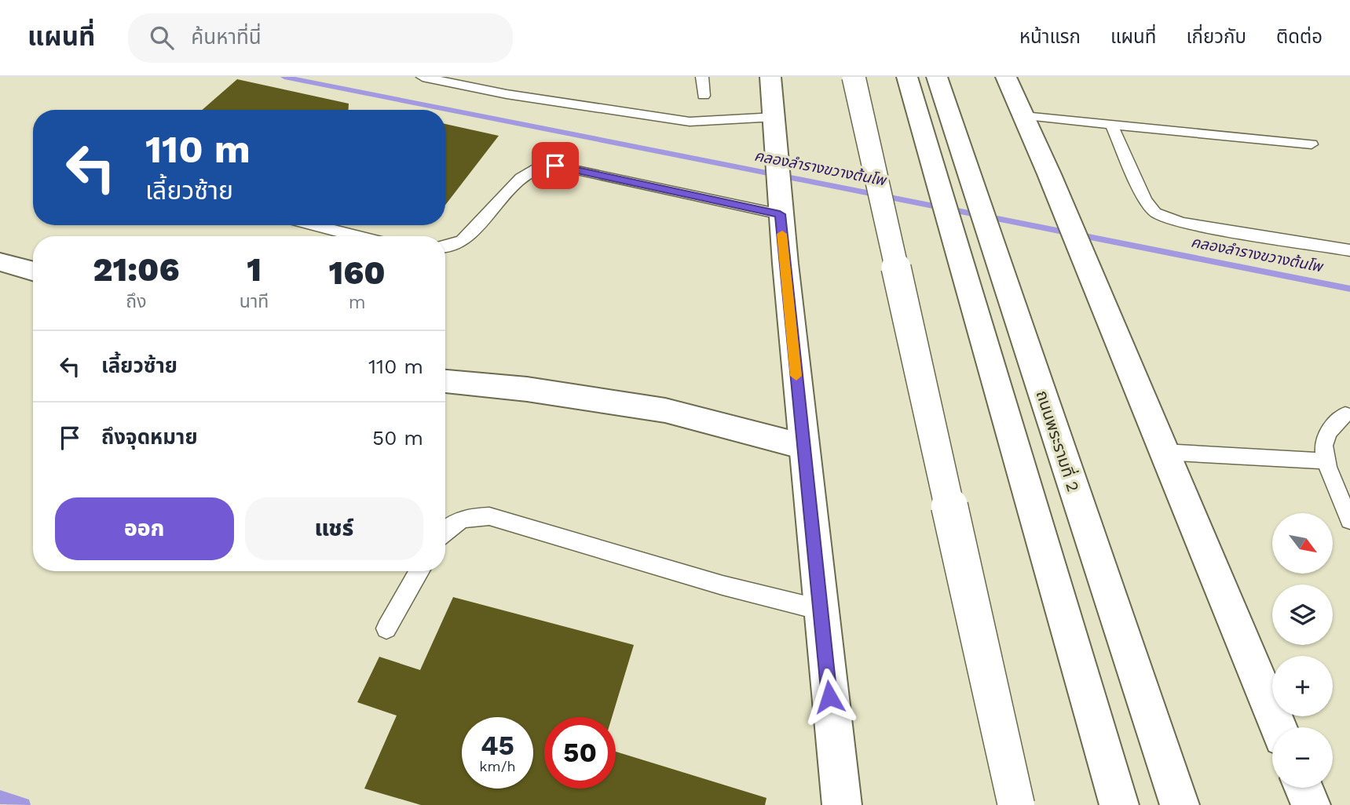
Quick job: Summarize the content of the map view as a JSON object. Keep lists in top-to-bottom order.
{
  "streets": {
    "main road": ["ถนนพระรามที่ 2"]
  },
  "water": ["คลองลำรางขวางต้นโพ"],
  "north": "bottom right",
  "page": {
    "header": "แผนที่",
    "search": "ค้นหาที่นี่",
    "nav": [
      "หน้าแรก",
      "แผนที่",
      "เกี่ยวกับ",
      "ติดต่อ"
    ],
    "turn": ["110 m", "เลี้ยวซ้าย"],
    "eta": [
      "21:06",
      "ถึง",
      "1",
      "นาที",
      "160",
      "m"
    ],
    "list": [
      {
        "name": "เลี้ยวซ้าย",
        "value": "110 m"
      },
      {
        "name": "ถึงจุดหมาย",
        "value": "50 m"
      }
    ],
    "buttons": ["ออก", "แชร์"],
    "map_buttons": ["+", "−"],
    "speed": "45 km/h",
    "limit": "50"
  }
}
